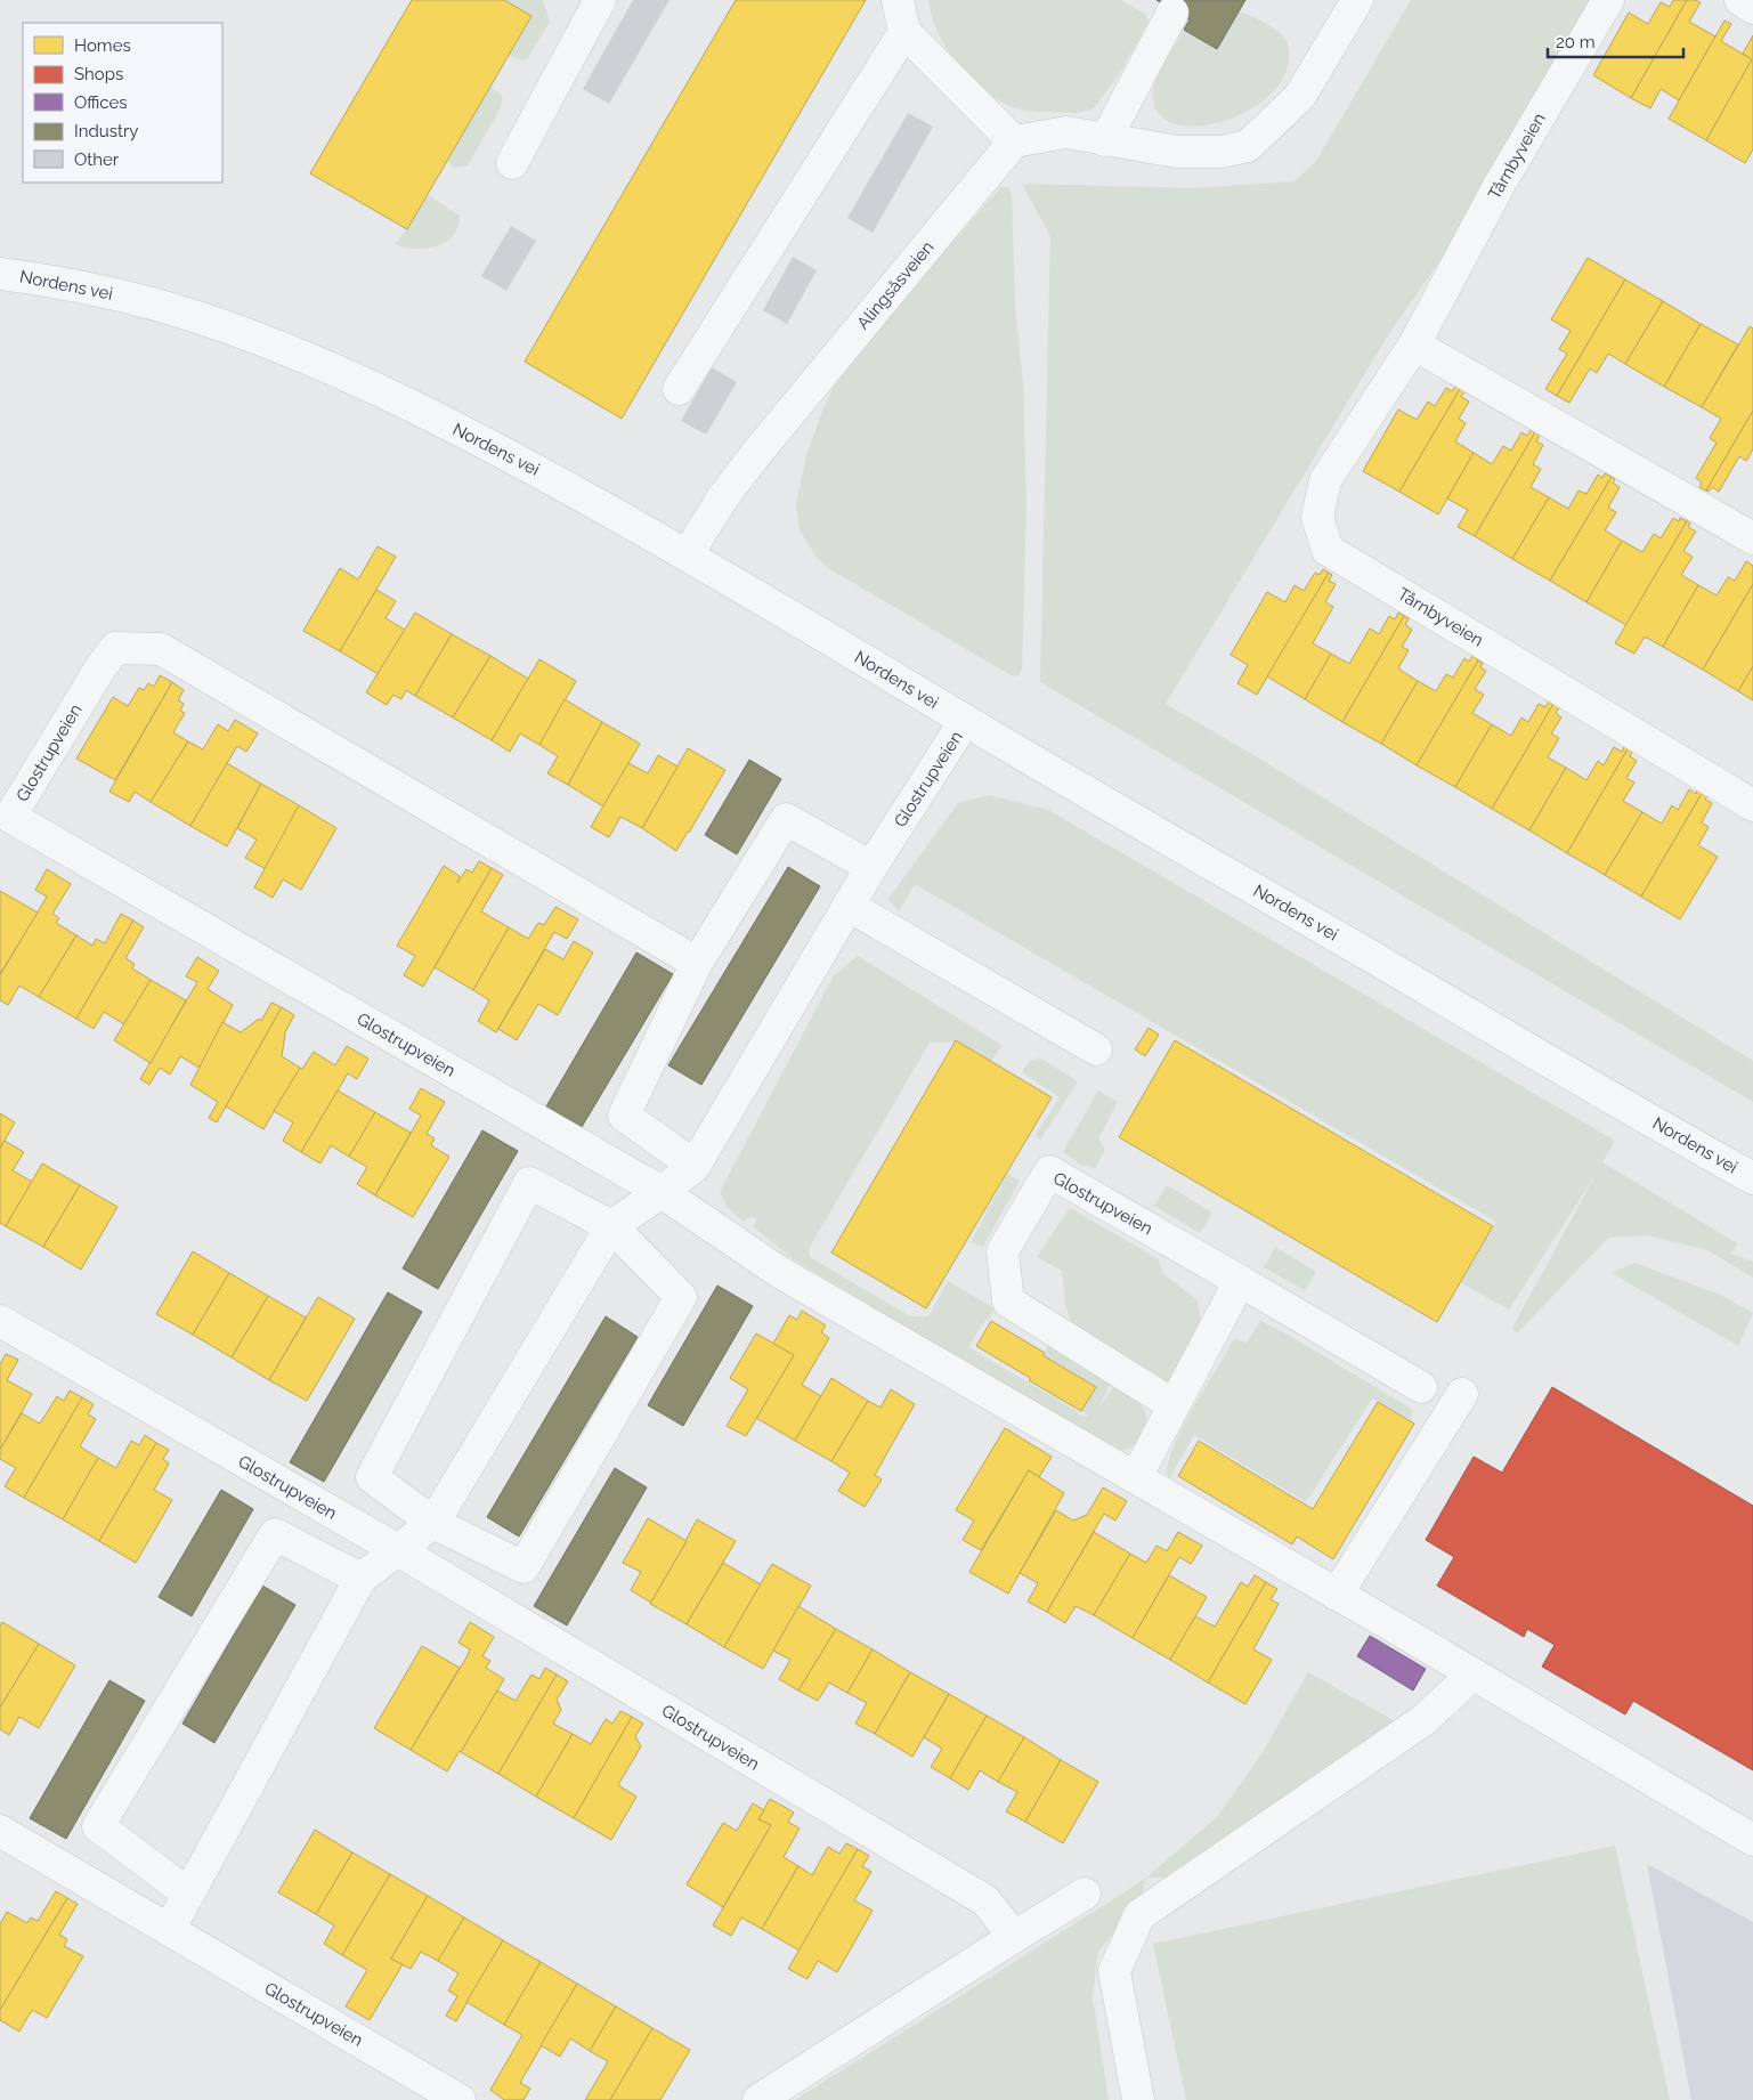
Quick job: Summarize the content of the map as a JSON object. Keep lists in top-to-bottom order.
{
  "streets": {
    "street": [
      "Tårnbyveien",
      "Nordens vei",
      "Alingsåsveien",
      "Glostrupveien"
    ]
  },
  "crossings": [
    ["Nordens vei", "Alingsåsveien"],
    ["Nordens vei", "Glostrupveien"]
  ],
  "legend": [
    "Homes",
    "Shops",
    "Offices",
    "Industry",
    "Other"
  ],
  "scale_bar": "20 m"
}
